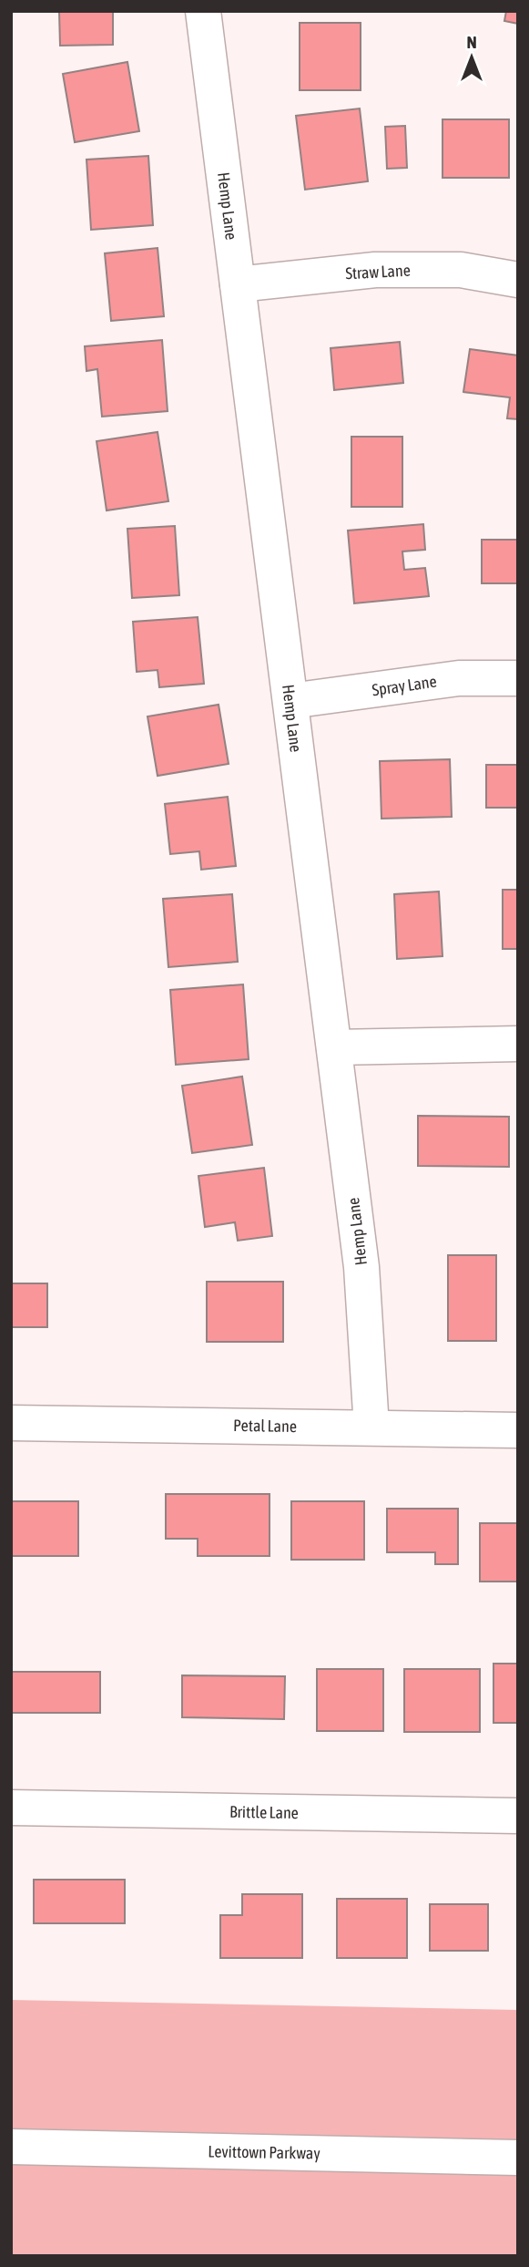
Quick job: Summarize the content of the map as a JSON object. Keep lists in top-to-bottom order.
{
  "streets": {
    "street": [
      "Hemp Lane",
      "Straw Lane",
      "Spray Lane",
      "Petal Lane",
      "Brittle Lane",
      "Levittown Parkway"
    ]
  },
  "crossings": [
    ["Hemp Lane", "Straw Lane"],
    ["Hemp Lane", "Spray Lane"],
    ["Hemp Lane", "Petal Lane"]
  ],
  "north": "top"
}
